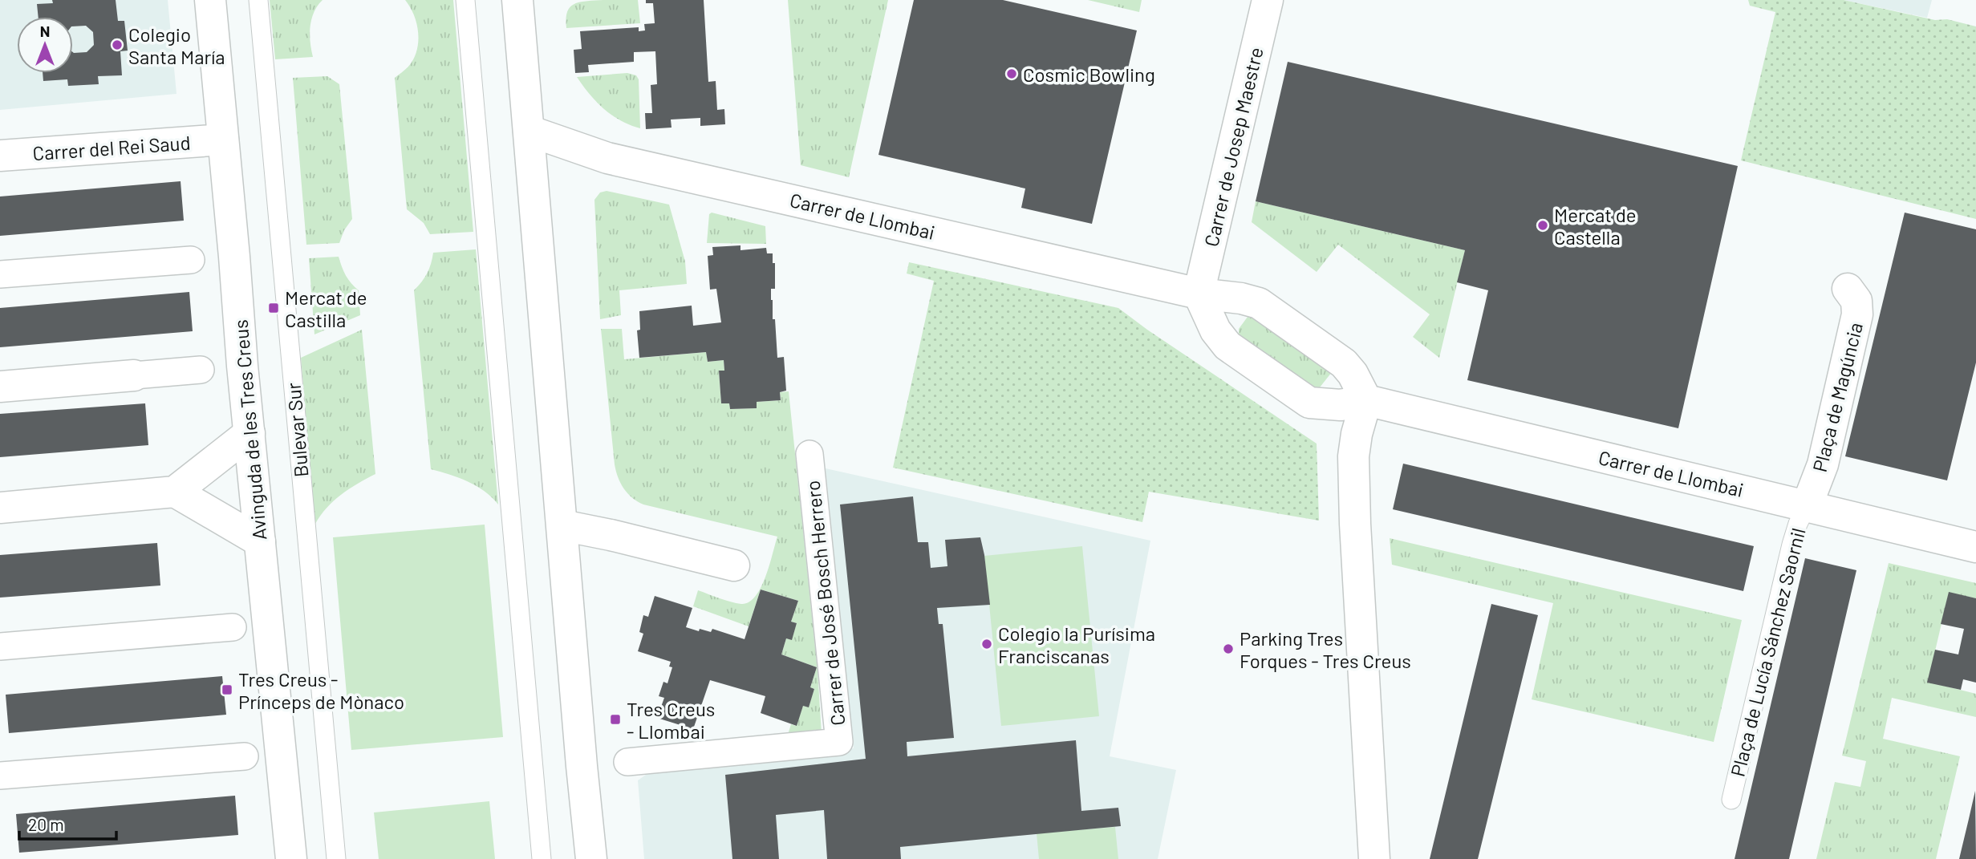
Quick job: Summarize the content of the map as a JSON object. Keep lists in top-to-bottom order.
{
  "streets": {
    "street": [
      "Carrer de Josep Maestre",
      "Carrer del Rei Saud",
      "Carrer de Llombai",
      "Plaça de Magúncia",
      "Avinguda de les Tres Creus",
      "Carrer de José Bosch Herrero"
    ],
    "lane": ["Bulevar Sur", "Plaça de Lucía Sánchez Saornil"]
  },
  "crossings": [
    ["Carrer de Josep Maestre", "Carrer de Llombai"],
    ["Carrer del Rei Saud", "Avinguda de les Tres Creus"],
    ["Carrer de Llombai", "Plaça de Magúncia"],
    ["Carrer de Llombai", "Plaça de Lucía Sánchez Saornil"],
    ["Plaça de Magúncia", "Plaça de Lucía Sánchez Saornil"]
  ],
  "places": {
    "other": [
      "Colegio Santa María",
      "Cosmic Bowling",
      "Mercat de Castella",
      "Colegio la Purísima Franciscanas",
      "Parking Tres Forques - Tres Creus"
    ],
    "transit": ["Mercat de Castilla", "Tres Creus - Prínceps de Mònaco", "Tres Creus - Llombai"]
  },
  "scale_bar": "20 m",
  "north": "top"
}
